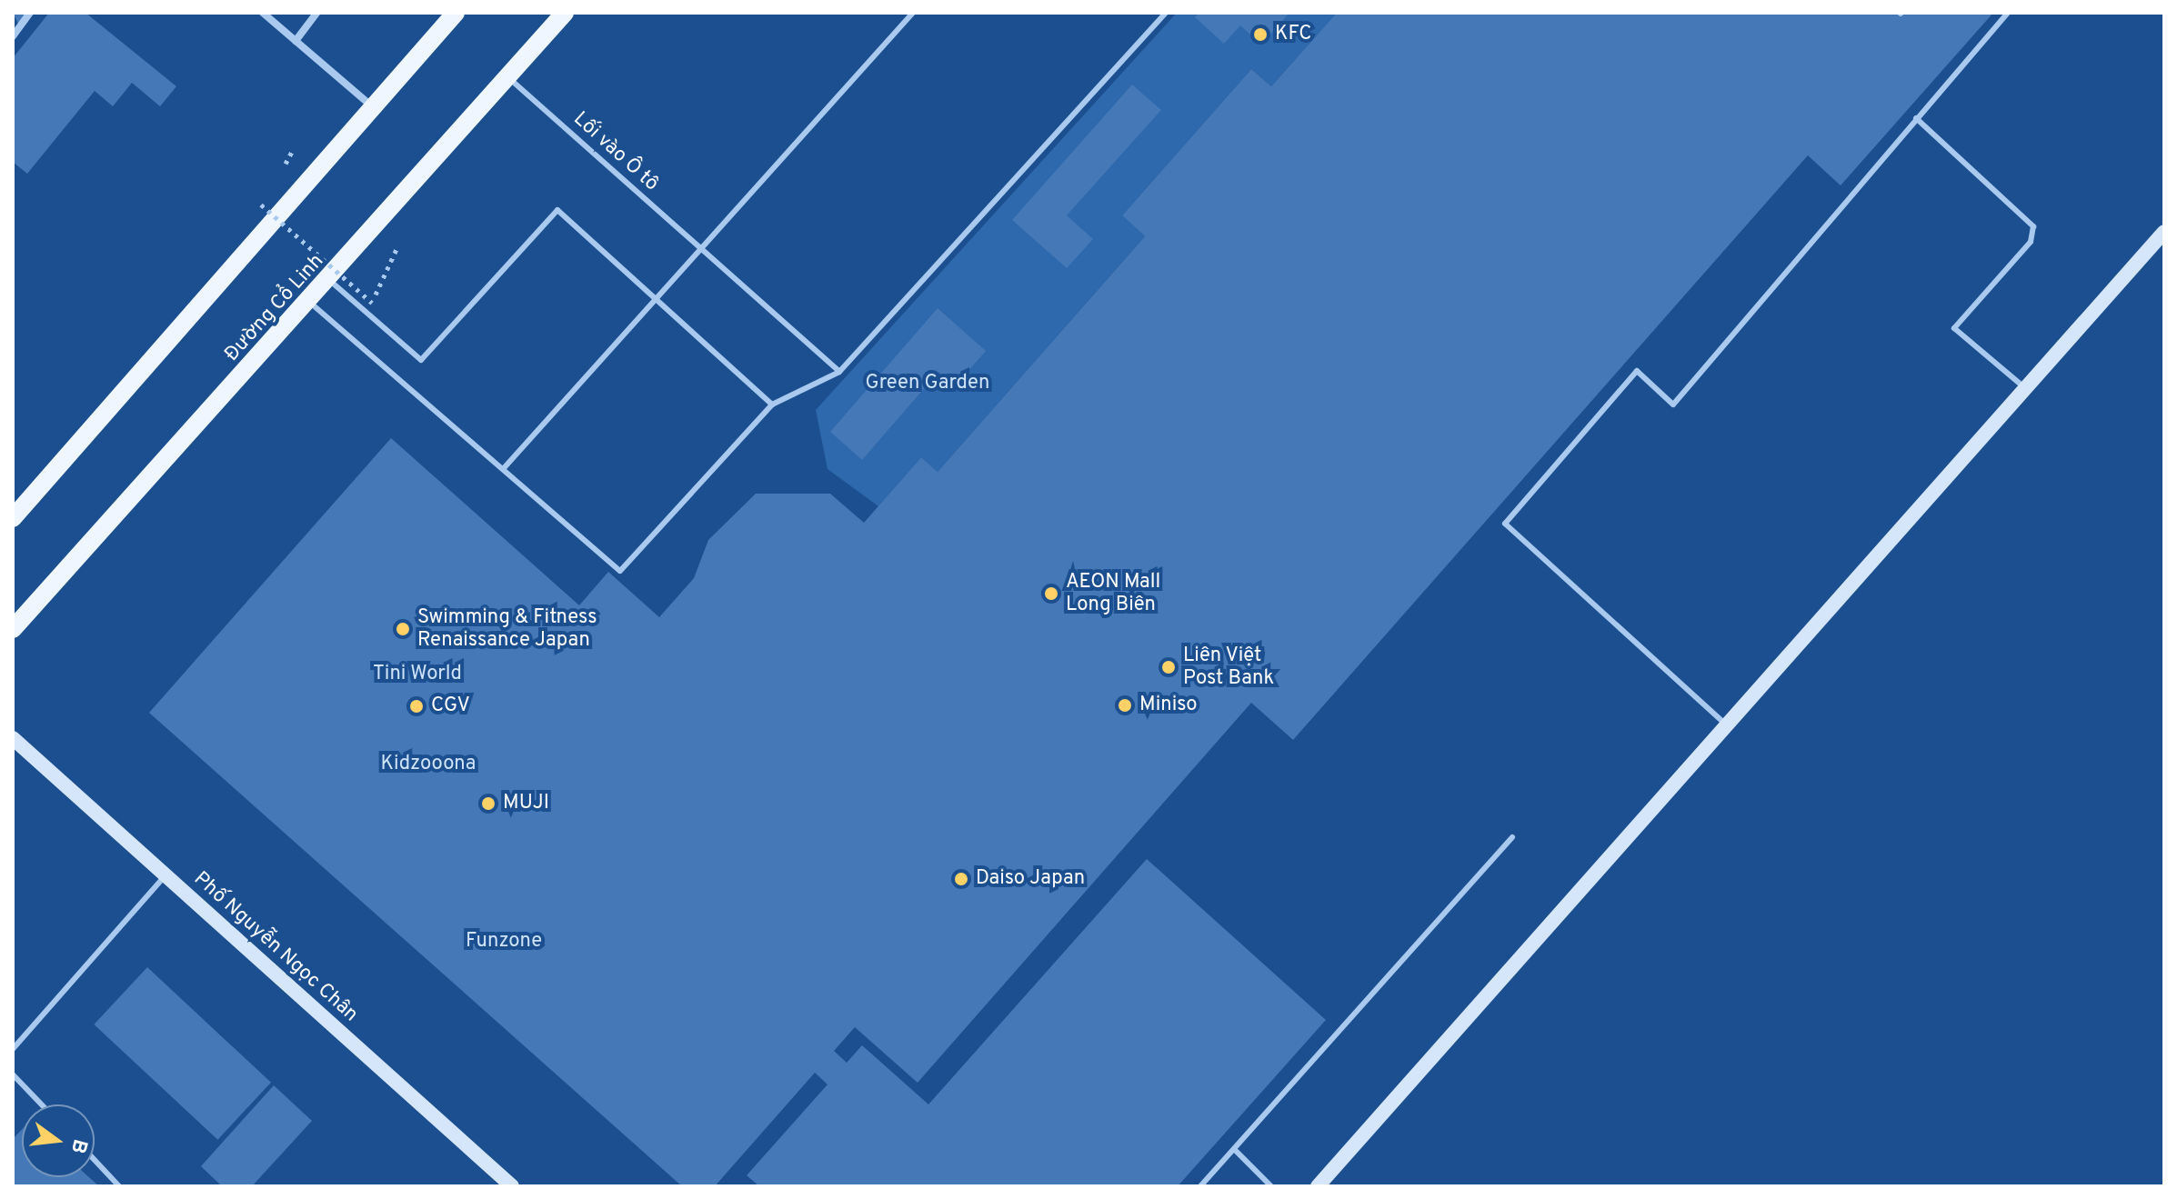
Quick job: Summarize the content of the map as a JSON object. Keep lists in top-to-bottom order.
{
  "streets": {
    "main road": ["Đường Cổ Linh"],
    "street": ["Phố Nguyễn Ngọc Chân"],
    "lane": ["Lối vào Ô tô"]
  },
  "crossings": [
    ["Lối vào Ô tô", "Đường Cổ Linh"]
  ],
  "parks": [
    "Green Garden",
    "Tini World",
    "Kidzooona",
    "Funzone"
  ],
  "places": [
    "KFC",
    "AEON Mall Long Biên",
    "Swimming & Fitness Renaissance Japan",
    "Liên Việt Post Bank",
    "Miniso",
    "CGV",
    "MUJI",
    "Daiso Japan"
  ],
  "north": "right"
}
